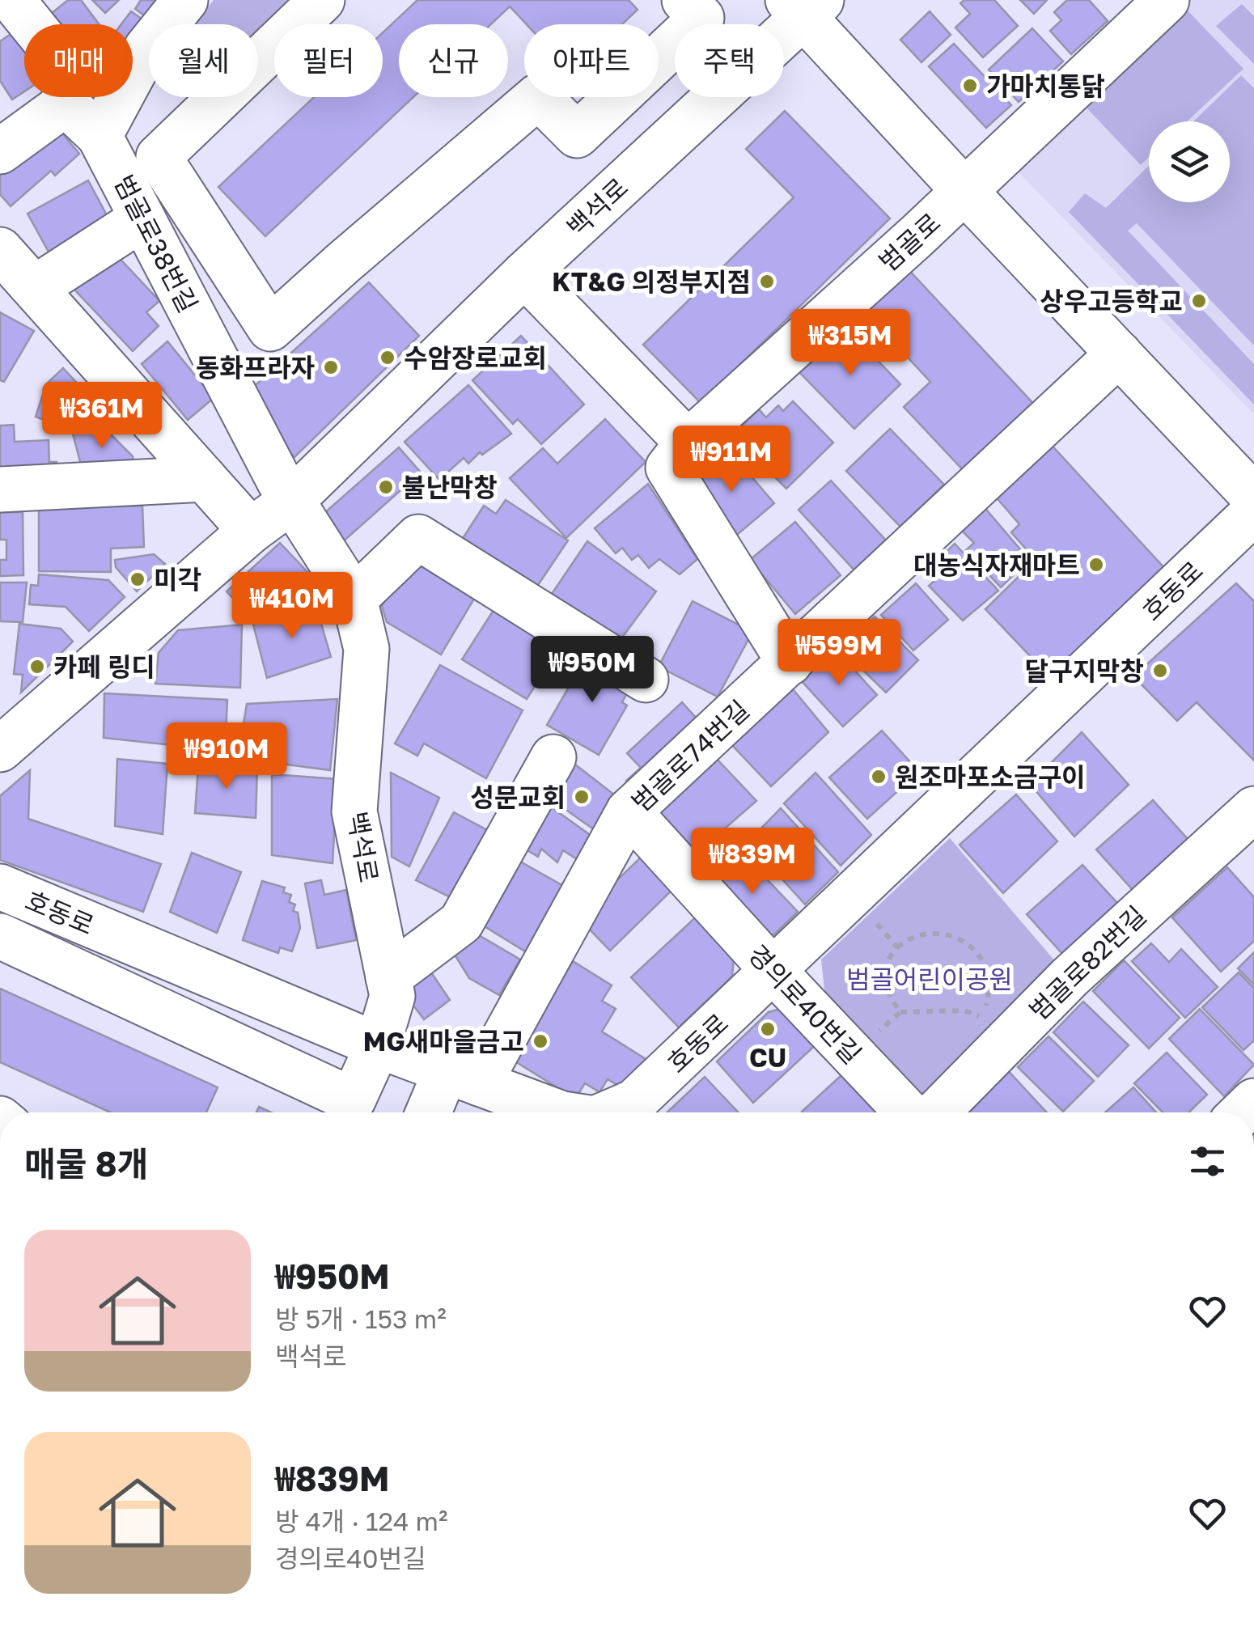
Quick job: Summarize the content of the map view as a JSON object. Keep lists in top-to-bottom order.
{
  "streets": {
    "street": [
      "백석로",
      "범골로",
      "범골로38번길",
      "호동로",
      "범골로74번길",
      "범골로82번길",
      "경의로40번길"
    ]
  },
  "crossings": [
    ["백석로", "범골로"],
    ["백석로", "범골로38번길"],
    ["백석로", "호동로"],
    ["범골로", "범골로74번길"],
    ["호동로", "범골로74번길"],
    ["호동로", "경의로40번길"],
    ["범골로74번길", "경의로40번길"]
  ],
  "parks": ["범골어린이공원"],
  "places": [
    "가마치통닭",
    "KT&G 의정부지점",
    "상우고등학교",
    "수암장로교회",
    "동화프라자",
    "불난막창",
    "대농식자재마트",
    "미각",
    "카페 링디",
    "달구지막창",
    "원조마포소금구이",
    "성문교회",
    "CU",
    "MG새마을금고"
  ],
  "page": {
    "chip": [
      "매매",
      "월세",
      "필터",
      "신규",
      "아파트",
      "주택"
    ],
    "price": [
      "₩315M",
      "₩361M",
      "₩911M",
      "₩410M",
      "₩599M",
      "₩950M",
      "₩910M",
      "₩839M"
    ],
    "heading": "매물 8개",
    "list": [
      {
        "name": "₩950M",
        "note": "방 5개 · 153 m² · 백석로"
      },
      {
        "name": "₩839M",
        "note": "방 4개 · 124 m² · 경의로40번길"
      }
    ]
  }
}
